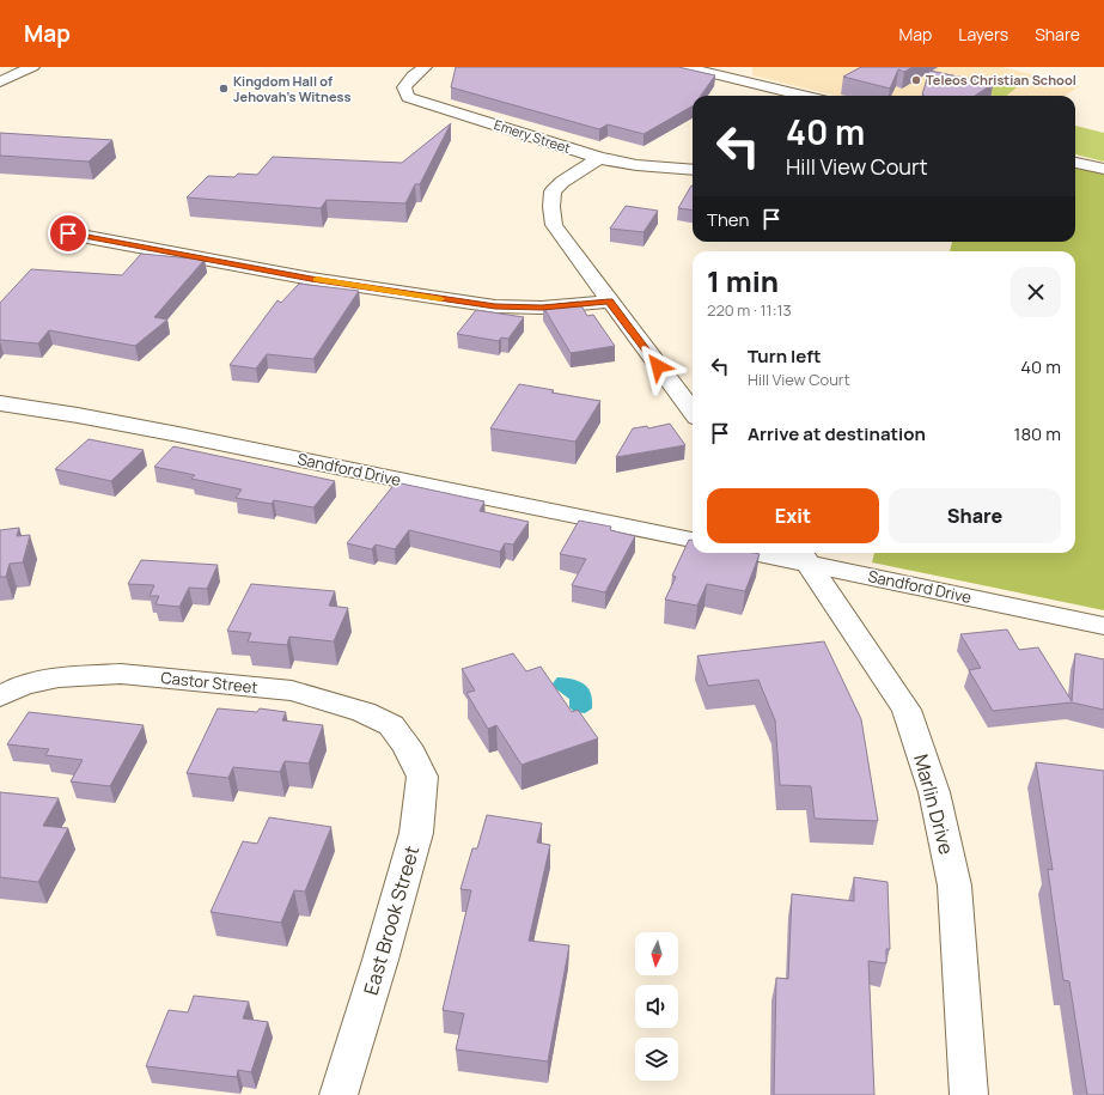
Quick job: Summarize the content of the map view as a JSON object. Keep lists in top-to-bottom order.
{
  "streets": {
    "main road": [
      "Emery Street",
      "Sandford Drive",
      "Castor Street",
      "Marlin Drive",
      "East Brook Street"
    ]
  },
  "crossings": [
    ["Sandford Drive", "Marlin Drive"],
    ["Castor Street", "East Brook Street"]
  ],
  "places": ["Teleos Christian School", "Kingdom Hall of Jehovah’s Witness"],
  "north": "bottom",
  "page": {
    "header": "Map",
    "nav": ["Map", "Layers", "Share"],
    "turn": ["40 m", "Hill View Court"],
    "then": "Then",
    "heading": ["1 min", "220 m · 11:13"],
    "list": [
      {
        "name": "Turn left",
        "note": "Hill View Court",
        "value": "40 m"
      },
      {
        "name": "Arrive at destination",
        "value": "180 m"
      }
    ],
    "buttons": ["Exit", "Share"]
  }
}
